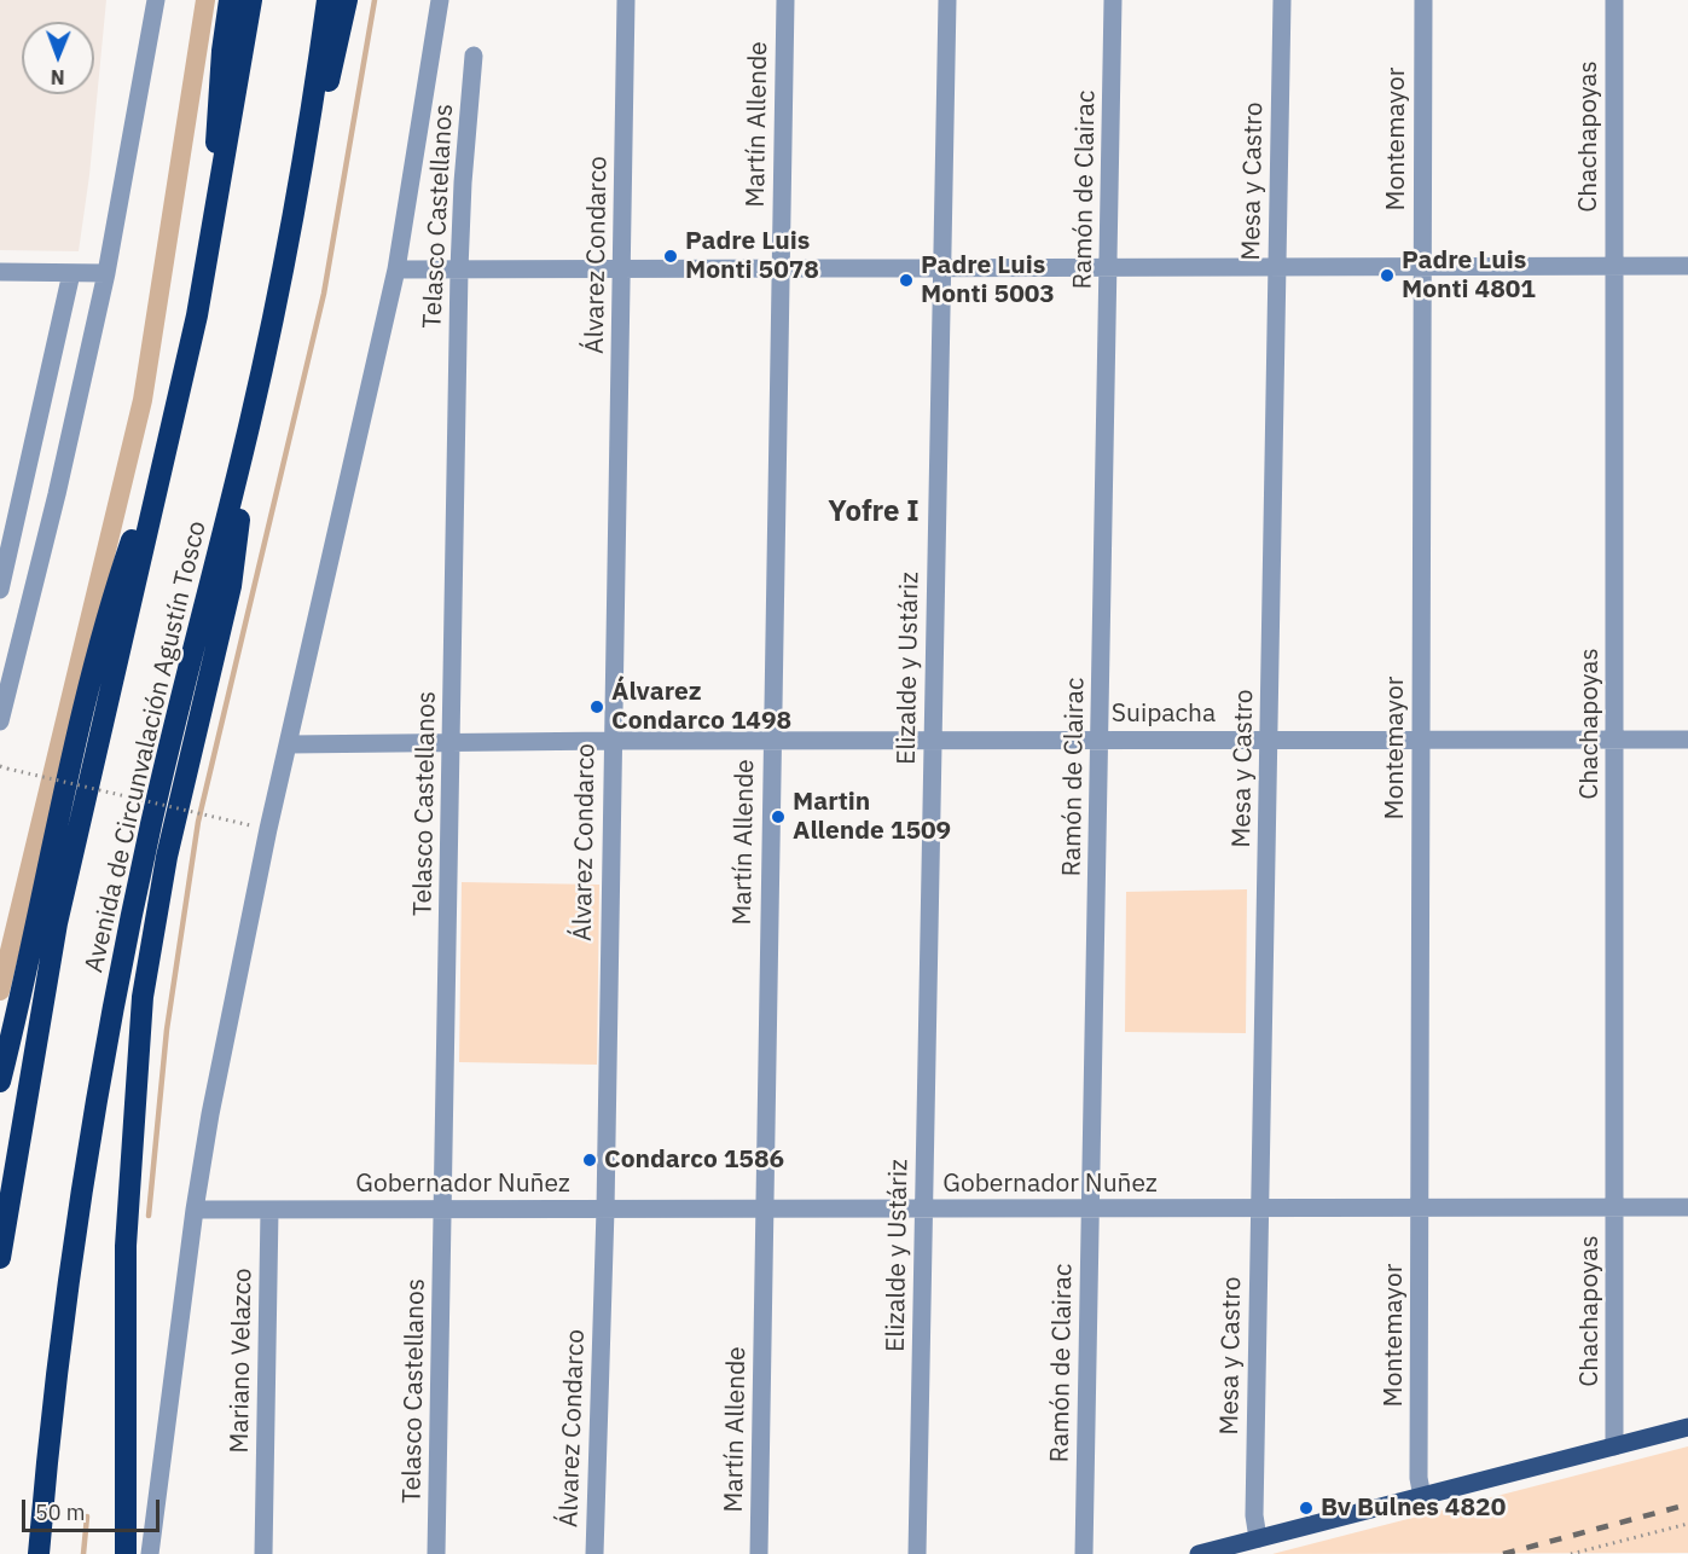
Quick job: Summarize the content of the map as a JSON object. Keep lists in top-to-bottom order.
{
  "streets": {
    "highway": ["Avenida de Circunvalación Agustín Tosco"],
    "street": [
      "Martín Allende",
      "Chachapoyas",
      "Montemayor",
      "Mesa y Castro",
      "Ramón de Clairac",
      "Telasco Castellanos",
      "Álvarez Condarco",
      "Elizalde y Ustáriz",
      "Suipacha",
      "Gobernador Nuñez",
      "Mariano Velazco"
    ]
  },
  "crossings": [
    ["Martín Allende", "Suipacha"],
    ["Martín Allende", "Gobernador Nuñez"],
    ["Chachapoyas", "Suipacha"],
    ["Chachapoyas", "Gobernador Nuñez"],
    ["Montemayor", "Suipacha"],
    ["Montemayor", "Gobernador Nuñez"],
    ["Mesa y Castro", "Suipacha"],
    ["Mesa y Castro", "Gobernador Nuñez"],
    ["Ramón de Clairac", "Suipacha"],
    ["Ramón de Clairac", "Gobernador Nuñez"],
    ["Telasco Castellanos", "Suipacha"],
    ["Telasco Castellanos", "Gobernador Nuñez"],
    ["Álvarez Condarco", "Suipacha"],
    ["Álvarez Condarco", "Gobernador Nuñez"],
    ["Elizalde y Ustáriz", "Suipacha"],
    ["Elizalde y Ustáriz", "Gobernador Nuñez"],
    ["Gobernador Nuñez", "Mariano Velazco"]
  ],
  "districts": ["Yofre I"],
  "places": [
    "Padre Luis Monti 5078",
    "Padre Luis Monti 4801",
    "Padre Luis Monti 5003",
    "Álvarez Condarco 1498",
    "Martin Allende 1509",
    "Condarco 1586",
    "Bv Bulnes 4820"
  ],
  "scale_bar": "50 m",
  "north": "bottom"
}
